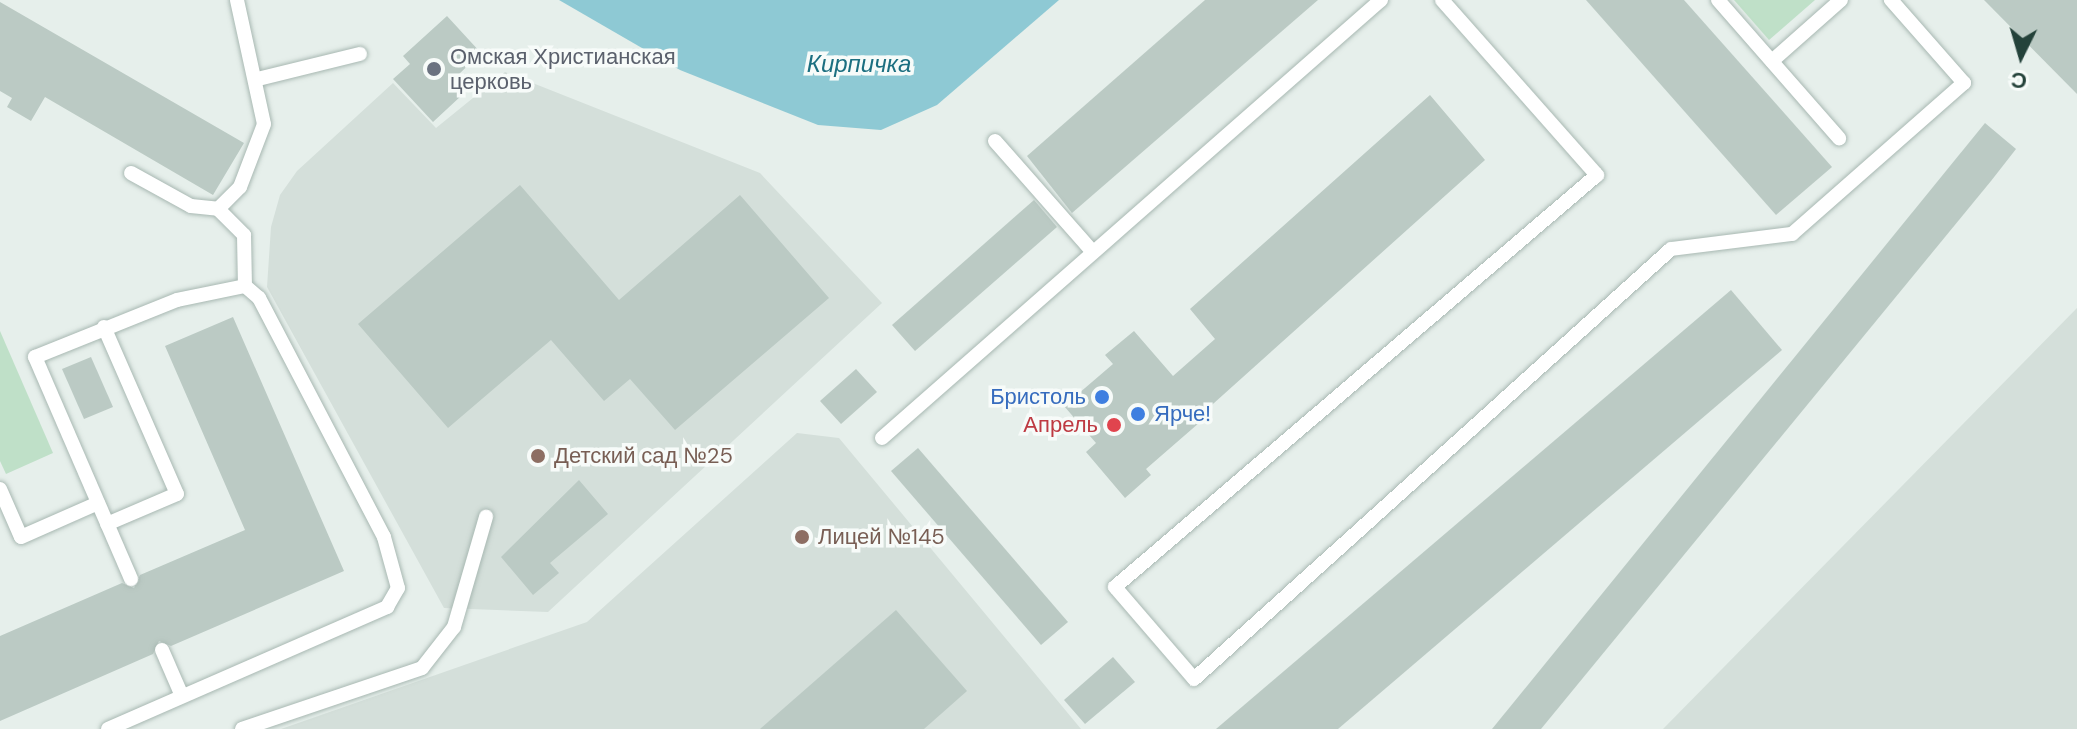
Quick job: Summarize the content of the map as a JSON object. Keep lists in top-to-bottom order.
{
  "water": ["Кирпичка"],
  "places": [
    "Омская Христианская церковь",
    "Бристоль",
    "Ярче!",
    "Апрель",
    "Детский сад №25",
    "Лицей №145"
  ],
  "north": "bottom"
}
